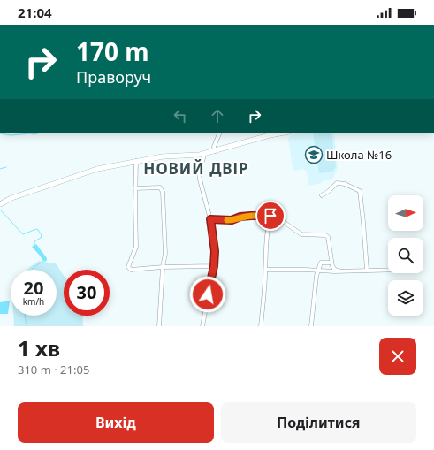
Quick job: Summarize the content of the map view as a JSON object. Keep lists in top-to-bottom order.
{
  "districts": ["НОВИЙ ДВІР"],
  "places": {
    "school or university": ["Школа №16"]
  },
  "north": "right",
  "page": {
    "status": "21:04",
    "turn": ["170 m", "Праворуч"],
    "speed": "20 km/h",
    "limit": "30",
    "heading": ["1 хв", "310 m · 21:05"],
    "buttons": ["Вихід", "Поділитися"]
  }
}
